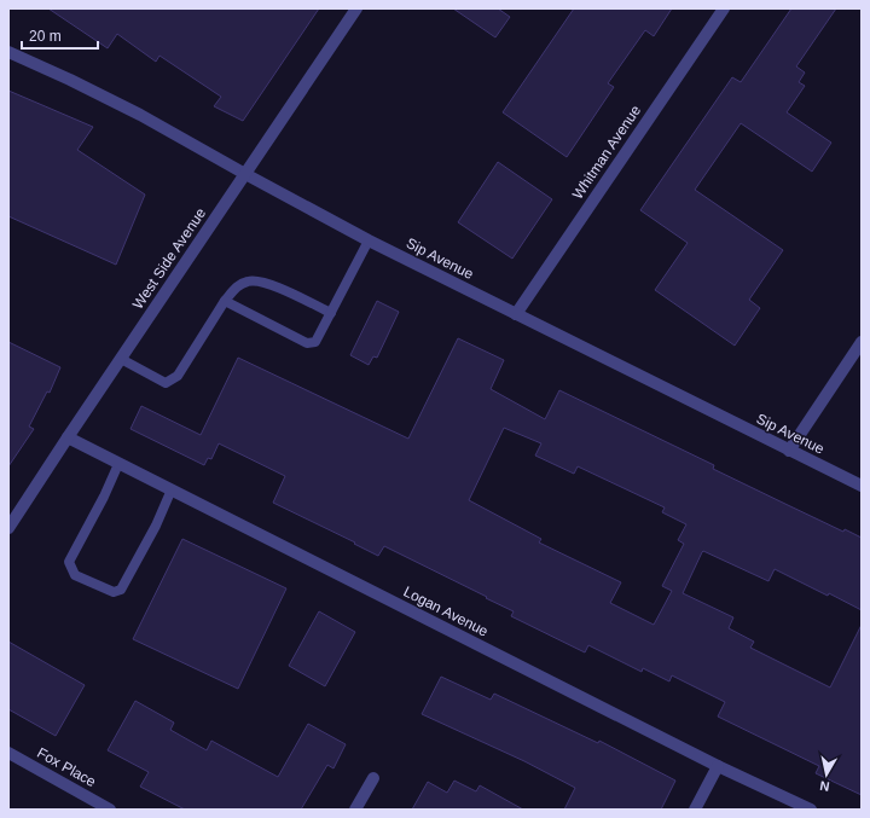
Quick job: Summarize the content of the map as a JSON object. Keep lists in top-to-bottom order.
{
  "streets": {
    "street": [
      "Whitman Avenue",
      "West Side Avenue",
      "Sip Avenue",
      "Logan Avenue",
      "Fox Place"
    ]
  },
  "crossings": [
    ["Whitman Avenue", "Sip Avenue"],
    ["West Side Avenue", "Sip Avenue"],
    ["West Side Avenue", "Logan Avenue"]
  ],
  "scale_bar": "20 m",
  "north": "bottom"
}
